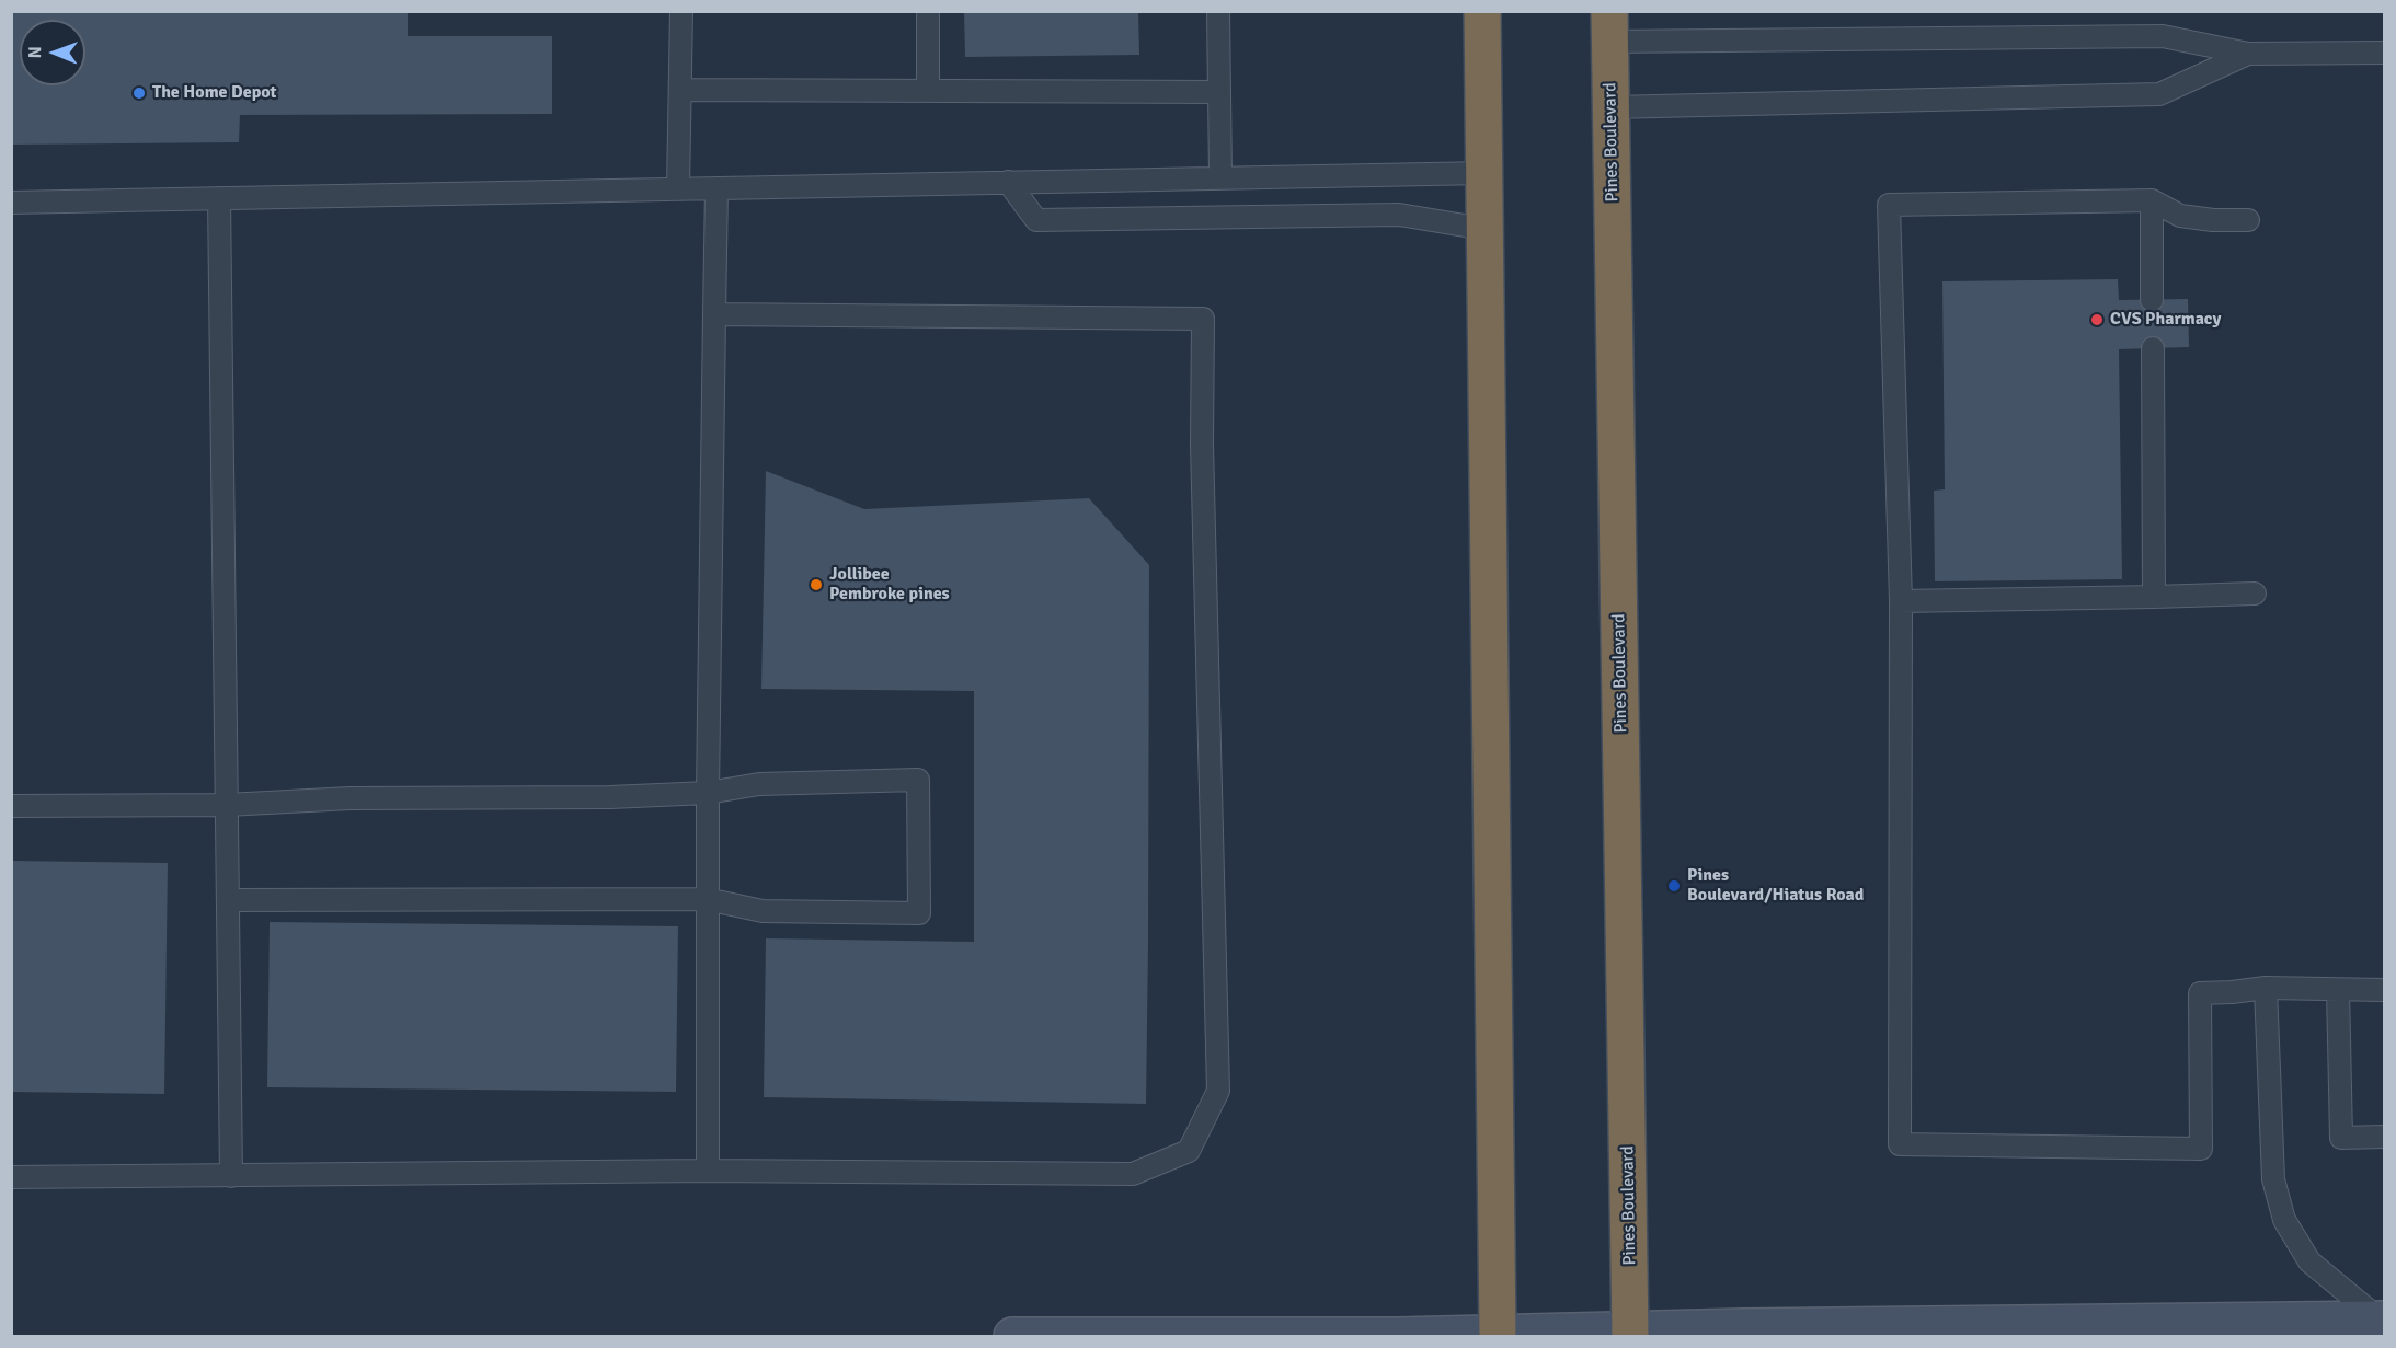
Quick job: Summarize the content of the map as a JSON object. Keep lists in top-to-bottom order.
{
  "streets": {
    "highway": ["Pines Boulevard"]
  },
  "places": [
    "The Home Depot",
    "CVS Pharmacy",
    "Jollibee Pembroke pines",
    "Pines Boulevard/Hiatus Road"
  ],
  "north": "left"
}
